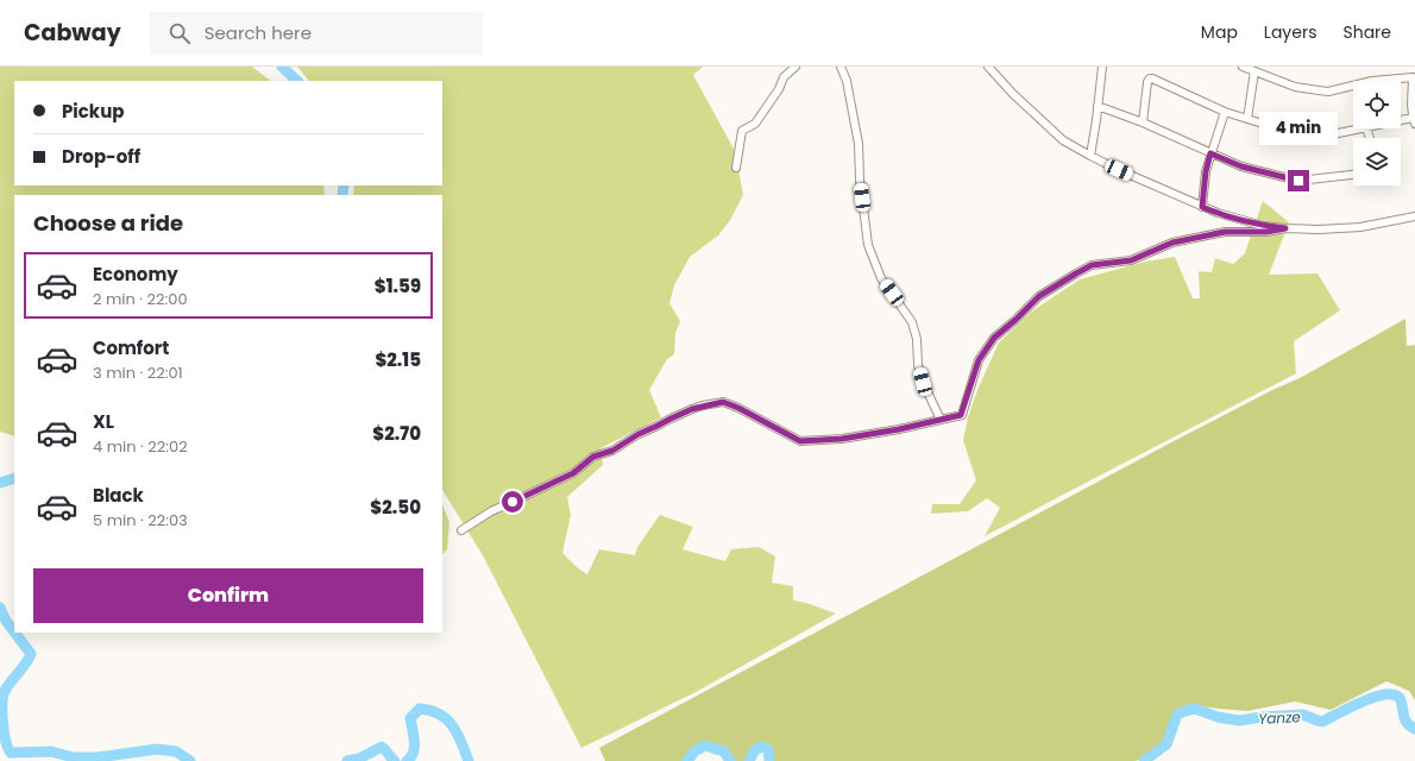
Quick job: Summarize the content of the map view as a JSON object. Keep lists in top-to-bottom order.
{
  "water": ["Yanze"],
  "page": {
    "header": "Cabway",
    "search": "Search here",
    "nav": ["Map", "Layers", "Share"],
    "banner": ["Pickup", "Drop-off"],
    "bubble": "4 min",
    "heading": "Choose a ride",
    "list": [
      {
        "name": "Economy",
        "note": "2 min · 22:00",
        "value": "$1.59"
      },
      {
        "name": "Comfort",
        "note": "3 min · 22:01",
        "value": "$2.15"
      },
      {
        "name": "XL",
        "note": "4 min · 22:02",
        "value": "$2.70"
      },
      {
        "name": "Black",
        "note": "5 min · 22:03",
        "value": "$2.50"
      }
    ],
    "buttons": "Confirm"
  }
}
